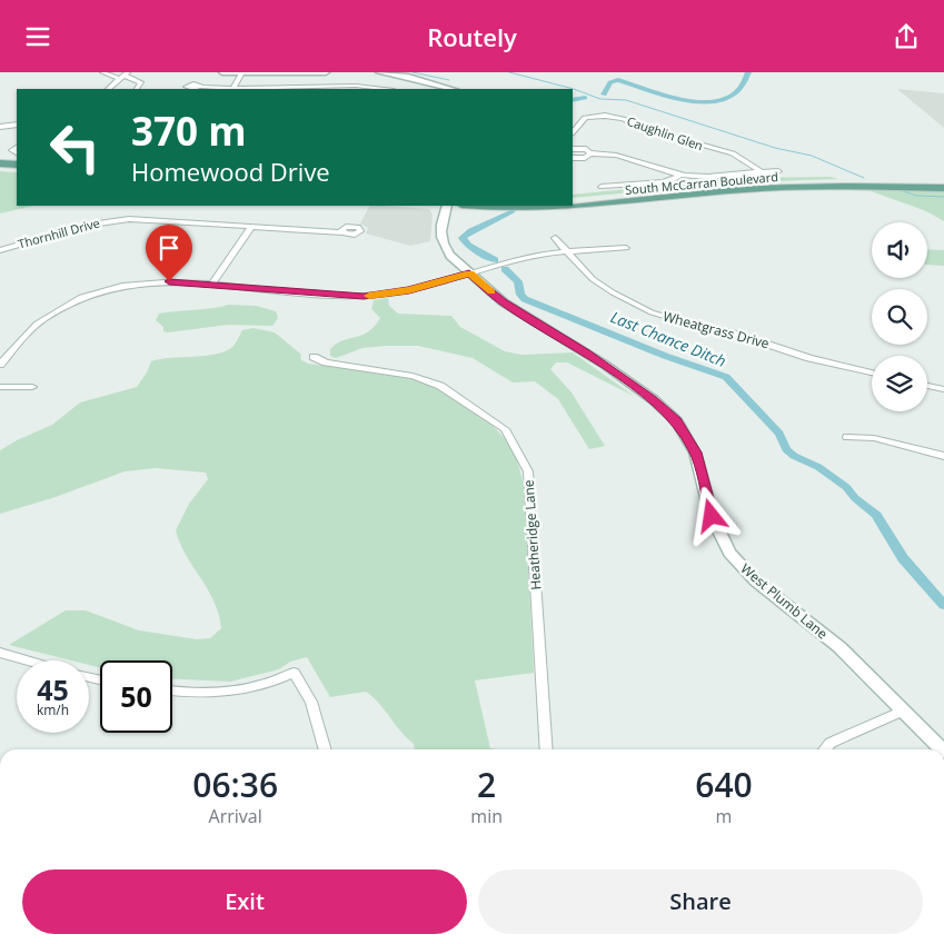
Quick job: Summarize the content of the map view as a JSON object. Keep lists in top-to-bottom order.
{
  "streets": {
    "main road": ["South McCarran Boulevard", "West Plumb Lane"],
    "street": [
      "Caughlin Glen",
      "Thornhill Drive",
      "Wheatgrass Drive",
      "Heatheridge Lane"
    ]
  },
  "water": ["Last Chance Ditch"],
  "page": {
    "header": "Routely",
    "turn": ["370 m", "Homewood Drive"],
    "speed": "45 km/h",
    "limit": "50",
    "eta": [
      "06:36",
      "Arrival",
      "2",
      "min",
      "640",
      "m"
    ],
    "buttons": ["Exit", "Share"]
  }
}
